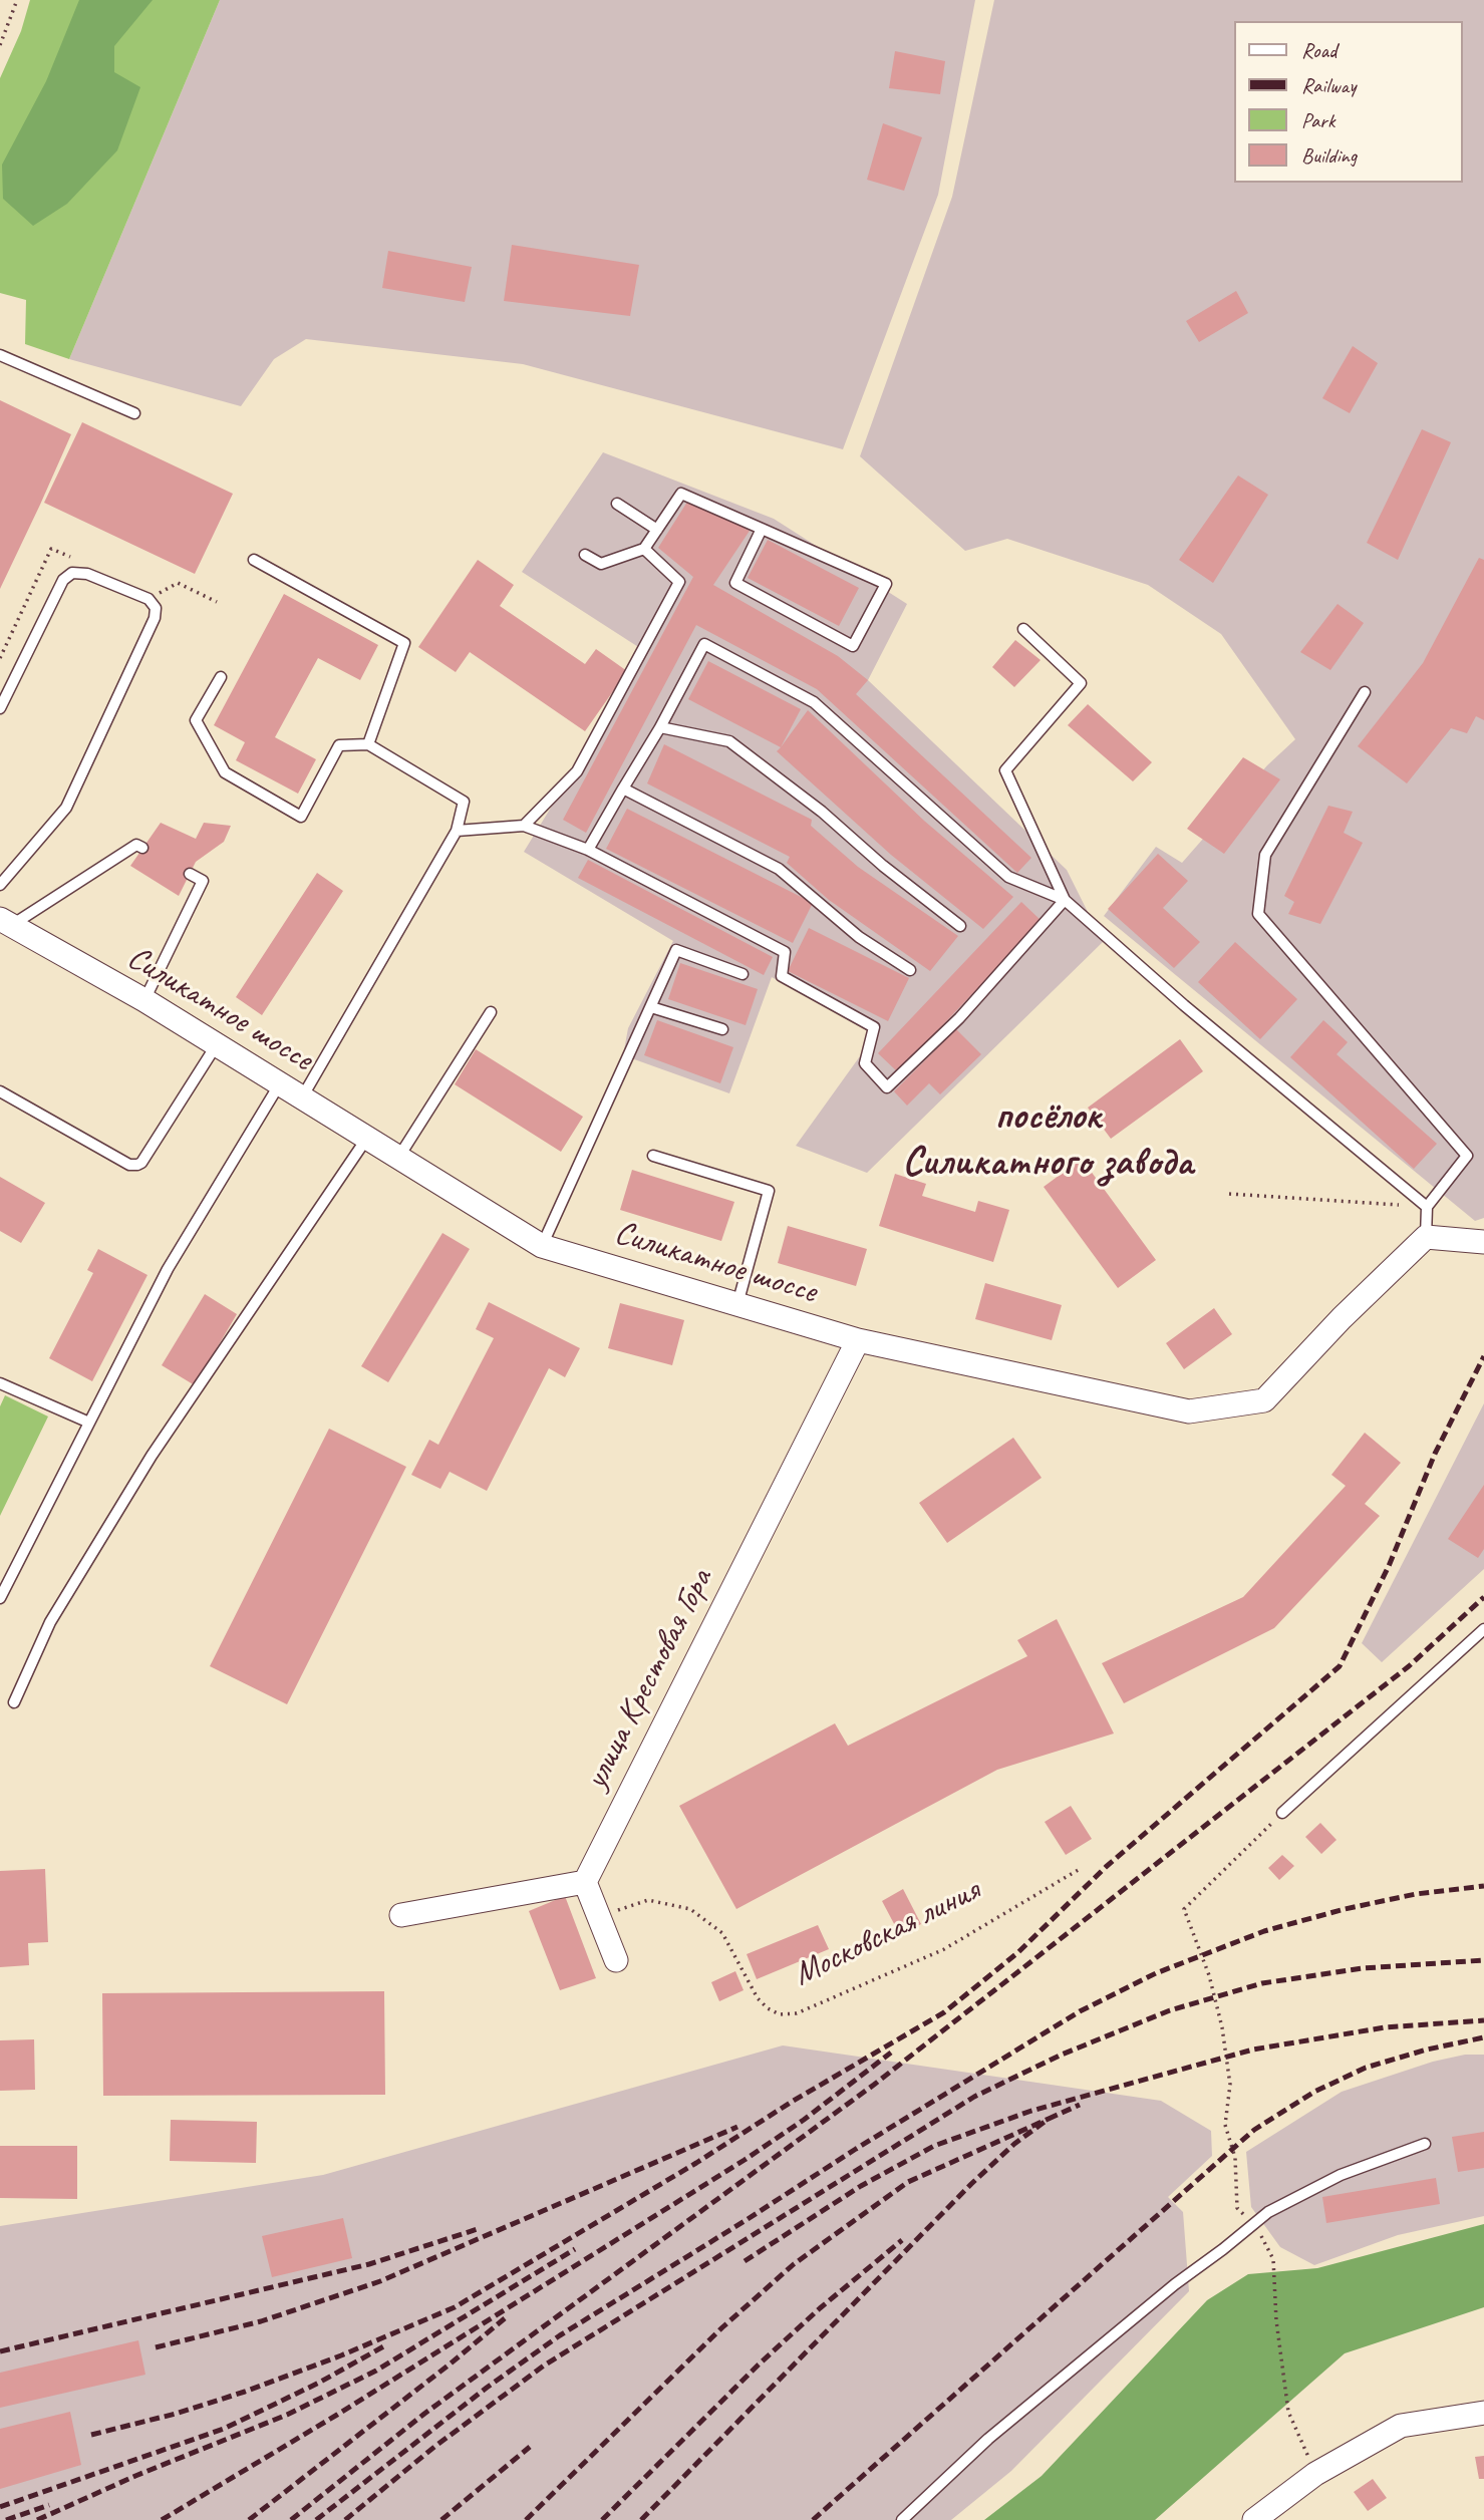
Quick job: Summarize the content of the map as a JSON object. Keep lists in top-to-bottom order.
{
  "streets": {
    "street": ["Силикатное шоссе", "улица Крестовая Гора"],
    "path": ["Московская линия"]
  },
  "crossings": [
    ["Силикатное шоссе", "улица Крестовая Гора"]
  ],
  "districts": ["посёлок Силикатного завода"],
  "legend": [
    "Road",
    "Railway",
    "Park",
    "Building"
  ]
}
